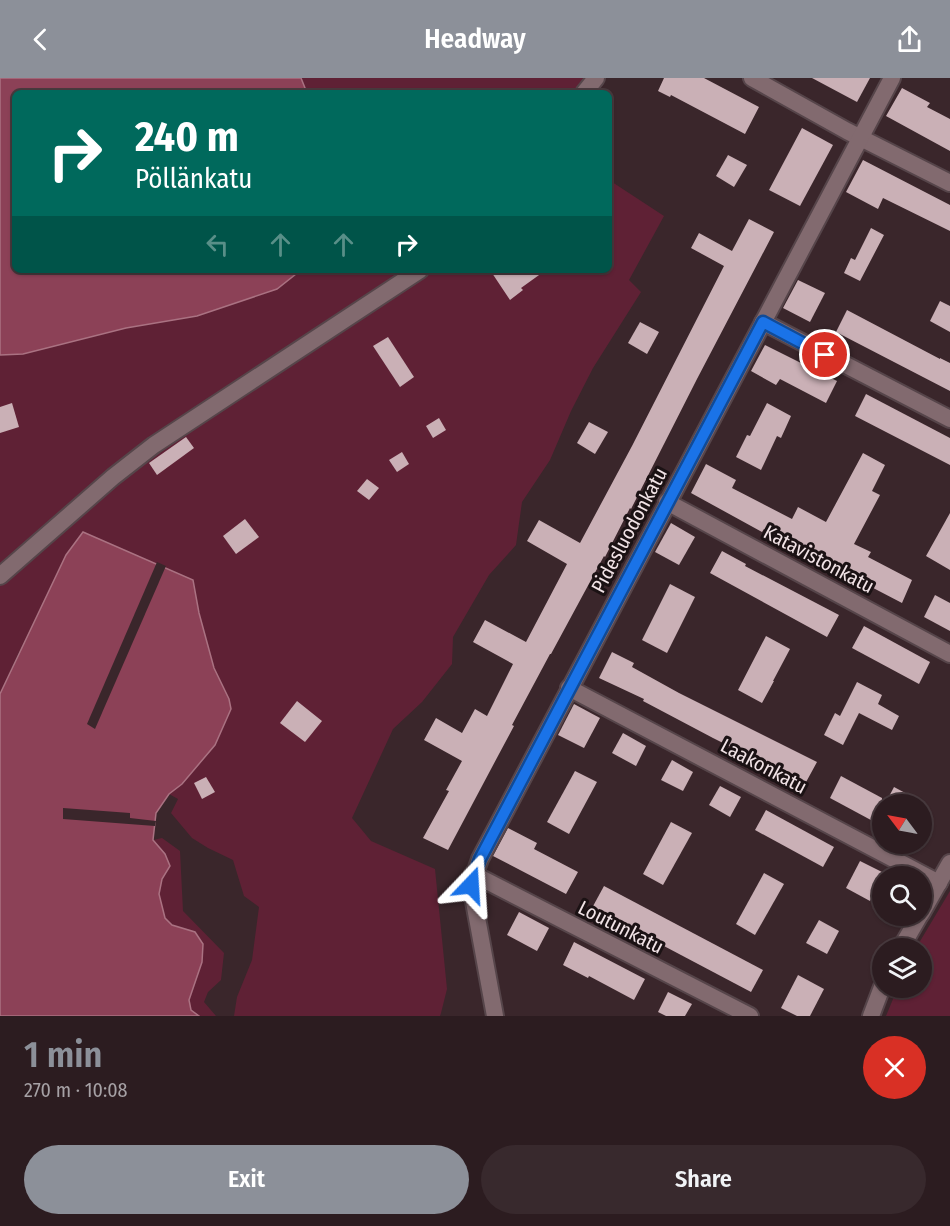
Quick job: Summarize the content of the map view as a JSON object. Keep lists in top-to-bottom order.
{
  "streets": {
    "street": [
      "Pidesluodonkatu",
      "Katavistonkatu",
      "Laakonkatu",
      "Loutunkatu"
    ]
  },
  "crossings": [
    ["Pidesluodonkatu", "Katavistonkatu"],
    ["Pidesluodonkatu", "Laakonkatu"],
    ["Pidesluodonkatu", "Loutunkatu"]
  ],
  "north": "top left",
  "page": {
    "header": "Headway",
    "turn": ["240 m", "Pöllänkatu"],
    "heading": ["1 min", "270 m · 10:08"],
    "buttons": ["Exit", "Share"]
  }
}
